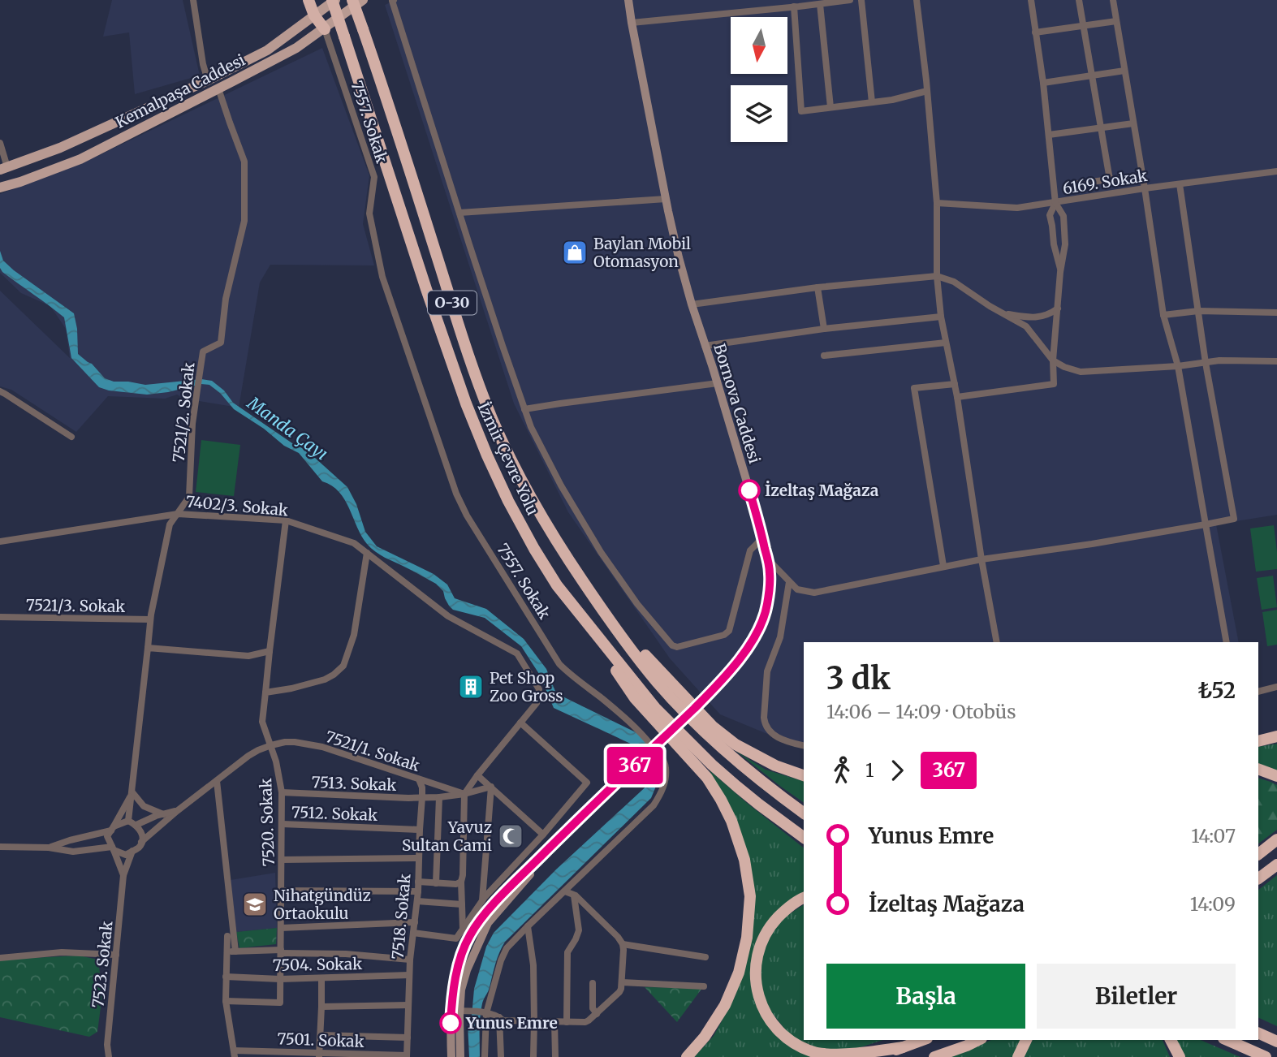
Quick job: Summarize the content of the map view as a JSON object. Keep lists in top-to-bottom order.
{
  "streets": {
    "highway": ["O-30", "İzmir Çevre Yolu"],
    "main road": ["Kemalpaşa Caddesi", "Bornova Caddesi"],
    "street": [
      "7557. Sokak",
      "6169. Sokak",
      "7521/2. Sokak",
      "7402/3. Sokak",
      "7521/3. Sokak",
      "7521/1. Sokak",
      "7513. Sokak",
      "7512. Sokak",
      "7520. Sokak",
      "7518. Sokak",
      "7523. Sokak",
      "7504. Sokak",
      "7501. Sokak"
    ]
  },
  "crossings": [
    ["Kemalpaşa Caddesi", "7557. Sokak"],
    ["Kemalpaşa Caddesi", "7521/2. Sokak"],
    ["Kemalpaşa Caddesi", "İzmir Çevre Yolu"],
    ["7521/2. Sokak", "7402/3. Sokak"],
    ["7521/2. Sokak", "7521/3. Sokak"],
    ["7521/2. Sokak", "7521/1. Sokak"],
    ["7521/1. Sokak", "7513. Sokak"],
    ["7521/1. Sokak", "7520. Sokak"],
    ["7521/1. Sokak", "7518. Sokak"],
    ["7513. Sokak", "7520. Sokak"],
    ["7513. Sokak", "7518. Sokak"],
    ["7512. Sokak", "7520. Sokak"],
    ["7512. Sokak", "7518. Sokak"],
    ["7520. Sokak", "7504. Sokak"],
    ["7518. Sokak", "7504. Sokak"],
    ["7518. Sokak", "7501. Sokak"]
  ],
  "water": ["Manda Çayı"],
  "places": {
    "shop": ["Baylan Mobil Otomasyon"],
    "other": ["İzeltaş Mağaza", "Yunus Emre"],
    "building": ["Pet Shop Zoo Gross"],
    "mosque": ["Yavuz Sultan Cami"],
    "school or university": ["Nihatgündüz Ortaokulu"]
  },
  "lines": ["bus line 367"],
  "north": "bottom",
  "page": {
    "on_map": "367",
    "heading": ["3 dk", "14:06 – 14:09 · Otobüs", "₺52"],
    "legs": ["1", "367"],
    "list": [
      {
        "name": "Yunus Emre",
        "value": "14:07"
      },
      {
        "name": "İzeltaş Mağaza",
        "value": "14:09"
      }
    ],
    "buttons": ["Başla", "Biletler"]
  }
}
